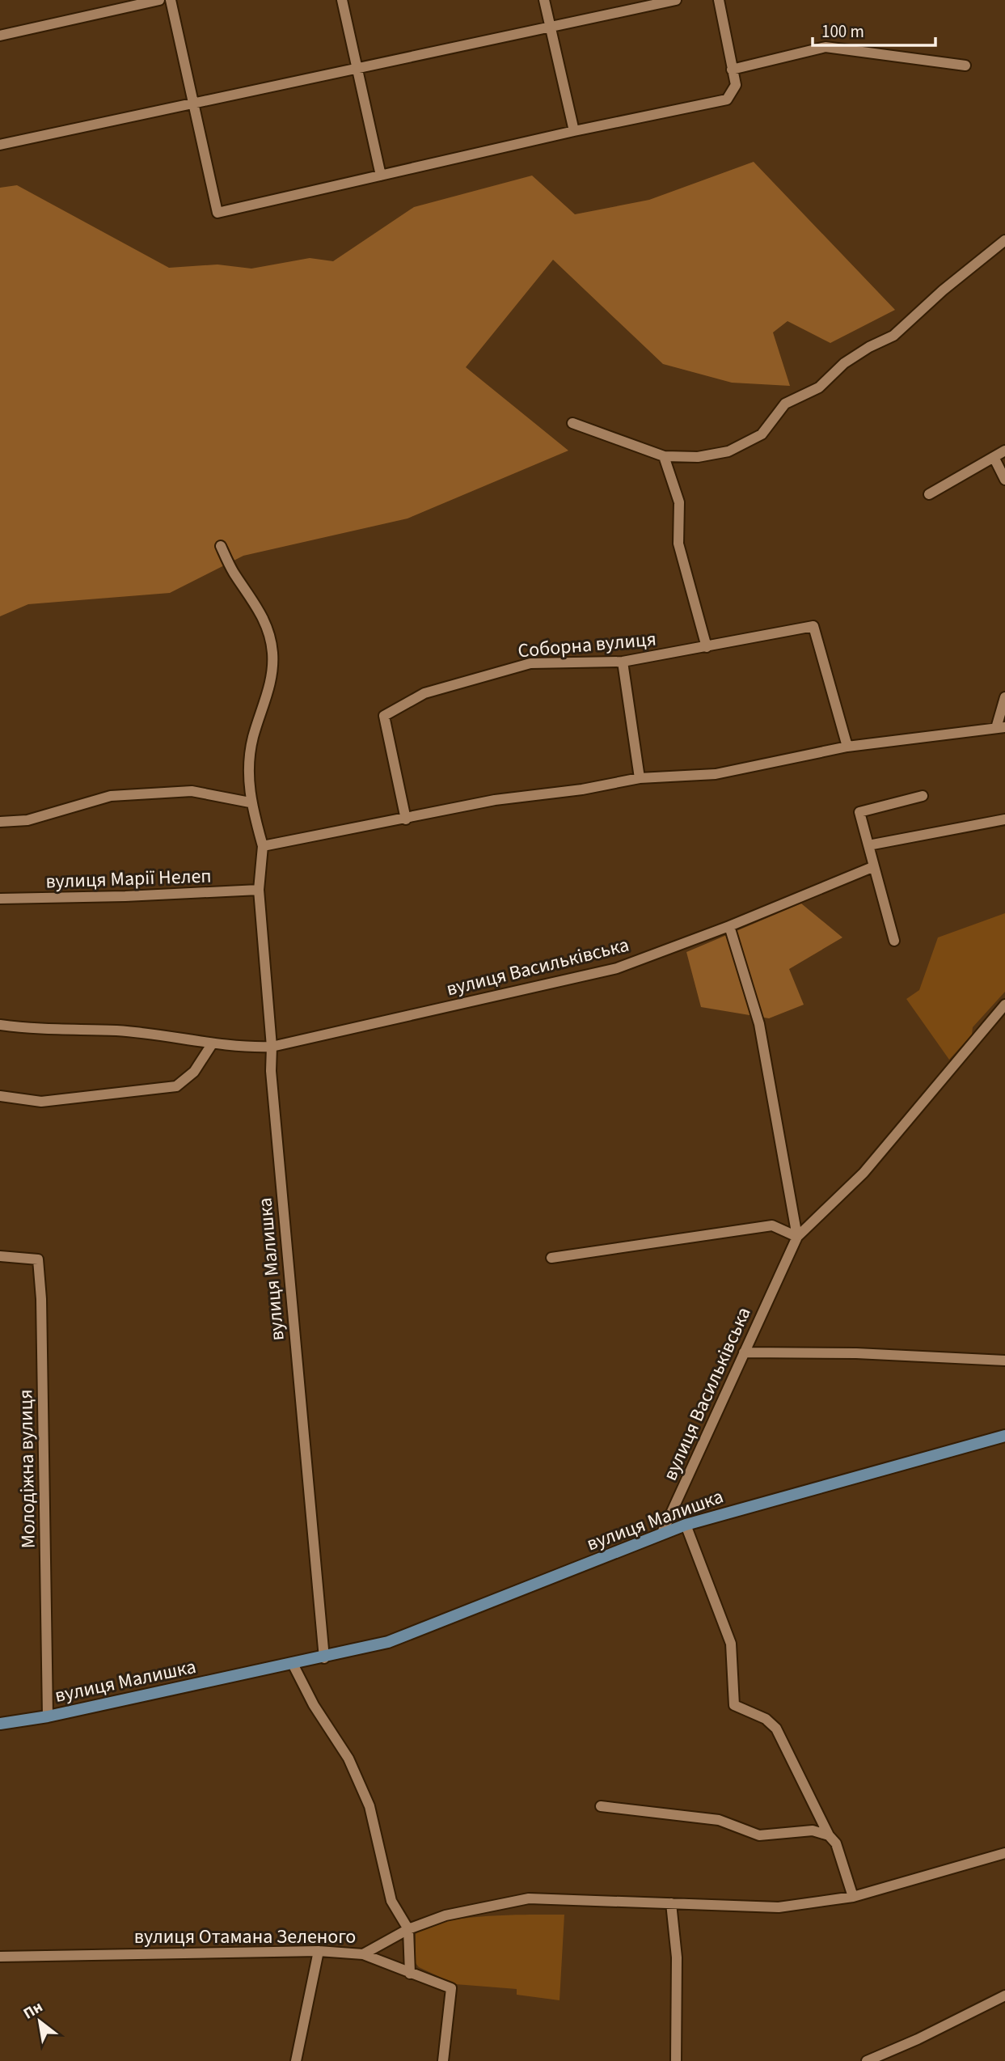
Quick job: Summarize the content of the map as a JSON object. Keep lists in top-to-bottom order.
{
  "streets": {
    "main road": ["вулиця Малишка"],
    "street": [
      "Соборна вулиця",
      "вулиця Марії Нелеп",
      "вулиця Васильківська",
      "Молодіжна вулиця",
      "вулиця Отамана Зеленого"
    ]
  },
  "crossings": [
    ["вулиця Васильківська", "вулиця Малишка"],
    ["вулиця Малишка", "Молодіжна вулиця"]
  ],
  "scale_bar": "100 m",
  "north": "top left"
}
